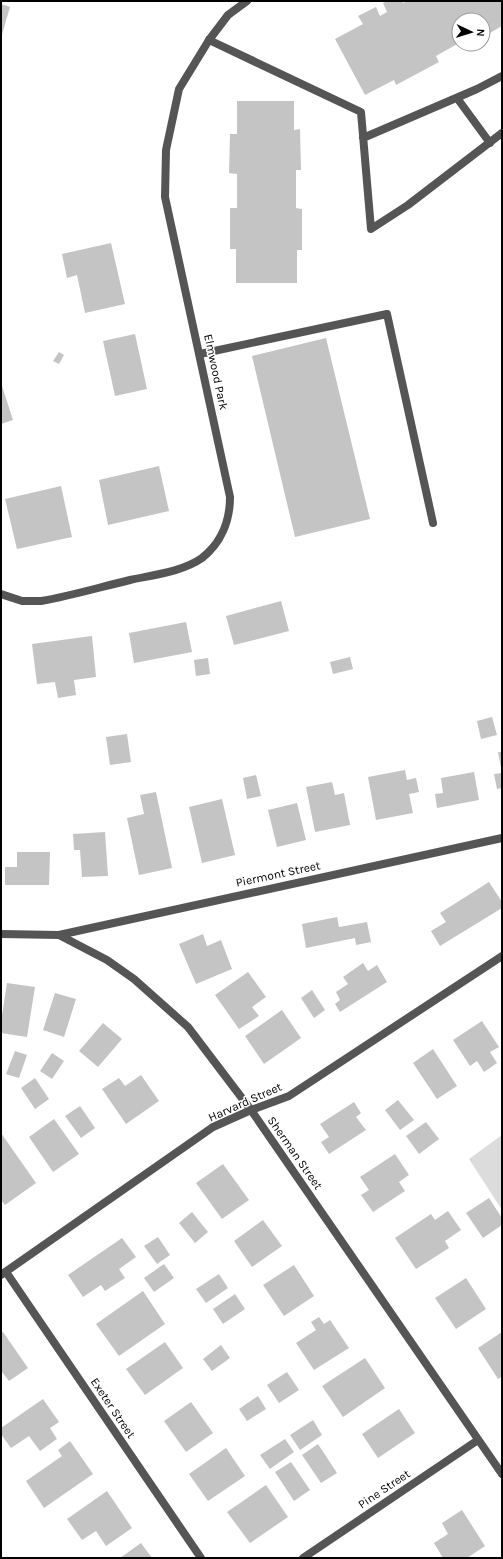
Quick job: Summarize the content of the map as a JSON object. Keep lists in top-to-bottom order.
{
  "streets": {
    "street": [
      "Elmwood Park",
      "Piermont Street",
      "Harvard Street",
      "Sherman Street",
      "Exeter Street",
      "Pine Street"
    ]
  },
  "crossings": [
    ["Piermont Street", "Sherman Street"],
    ["Harvard Street", "Sherman Street"],
    ["Harvard Street", "Exeter Street"],
    ["Sherman Street", "Pine Street"]
  ],
  "north": "right"
}
